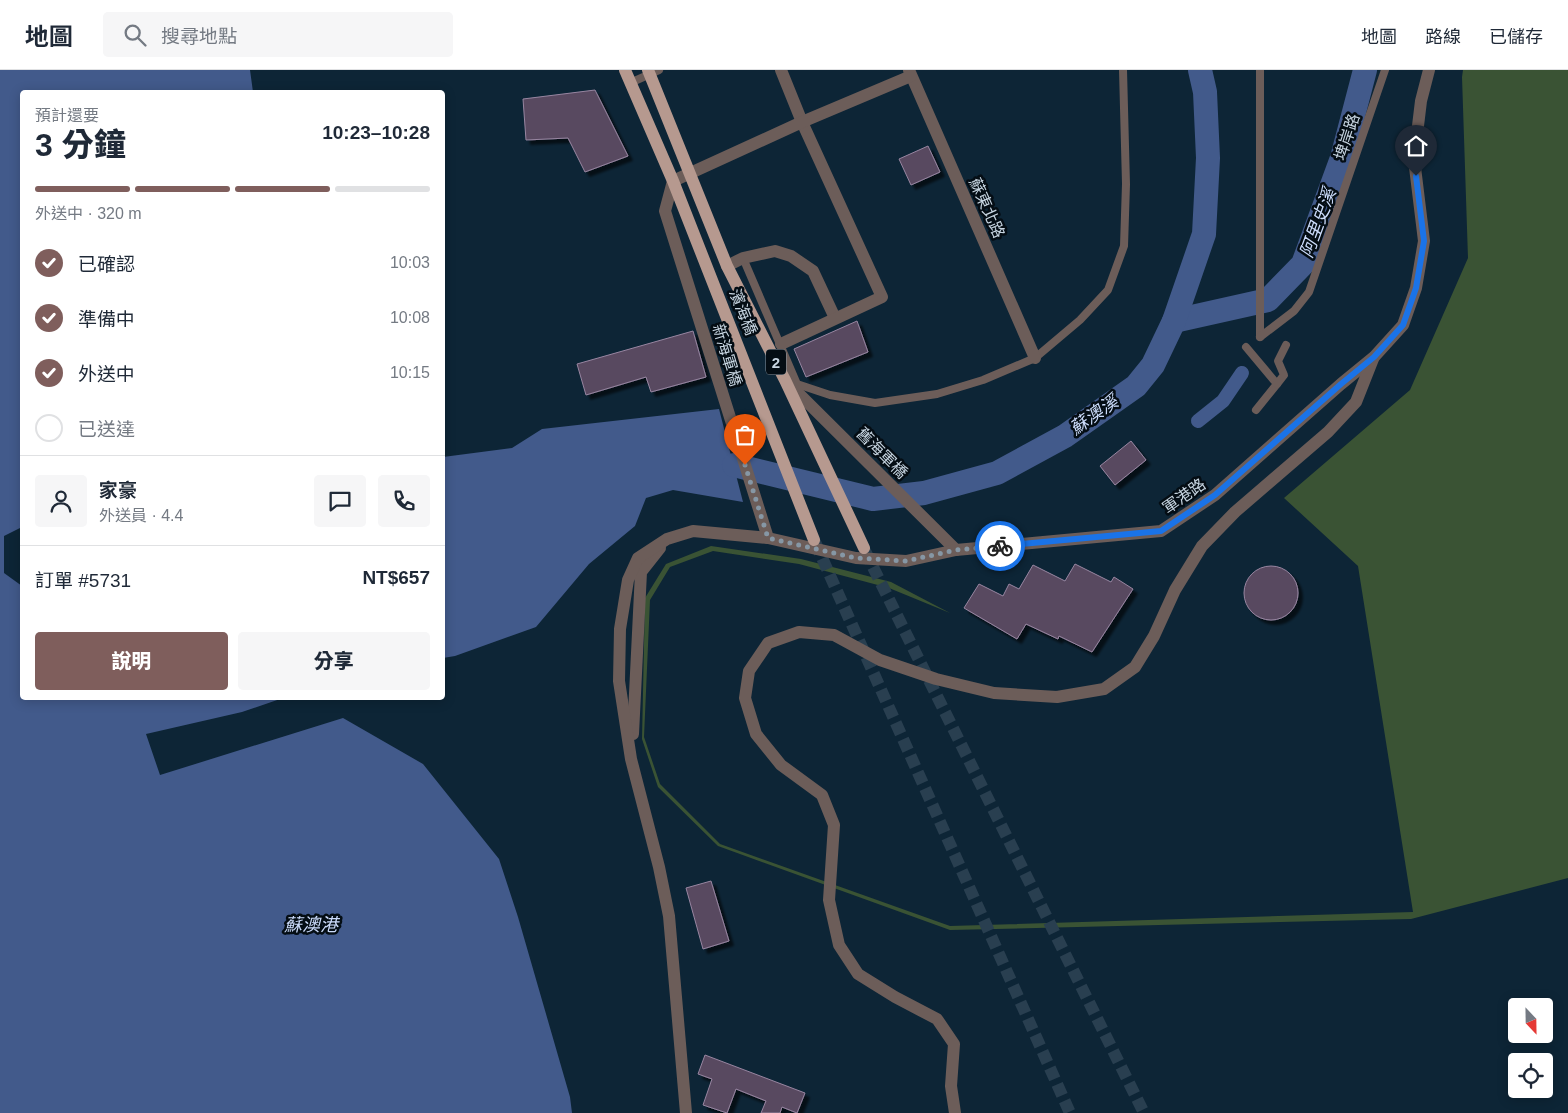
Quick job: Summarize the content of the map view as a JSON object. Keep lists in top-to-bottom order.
{
  "streets": {
    "main road": ["濱海橋", "2"],
    "street": [
      "蘇東北路",
      "新海軍橋",
      "舊海軍橋",
      "軍港路"
    ],
    "lane": ["埤岸路"]
  },
  "crossings": [
    ["濱海橋", "新海軍橋"],
    ["濱海橋", "2"],
    ["新海軍橋", "2"],
    ["新海軍橋", "軍港路"],
    ["2", "舊海軍橋"],
    ["舊海軍橋", "軍港路"]
  ],
  "water": ["阿里史溪", "蘇澳溪", "蘇澳港"],
  "north": "bottom",
  "page": {
    "header": "地圖",
    "search": "搜尋地點",
    "nav": ["地圖", "路線", "已儲存"],
    "heading": ["3 分鐘", "預計還要", "10:23–10:28"],
    "panel": [
      "家豪",
      "外送員 · 4.4",
      "訂單 #5731",
      "NT$657"
    ],
    "bar": "外送中 · 320 m",
    "list": [
      ["已確認", "10:03"],
      ["準備中", "10:08"],
      ["外送中", "10:15"],
      "已送達"
    ],
    "buttons": ["說明", "分享"]
  }
}
